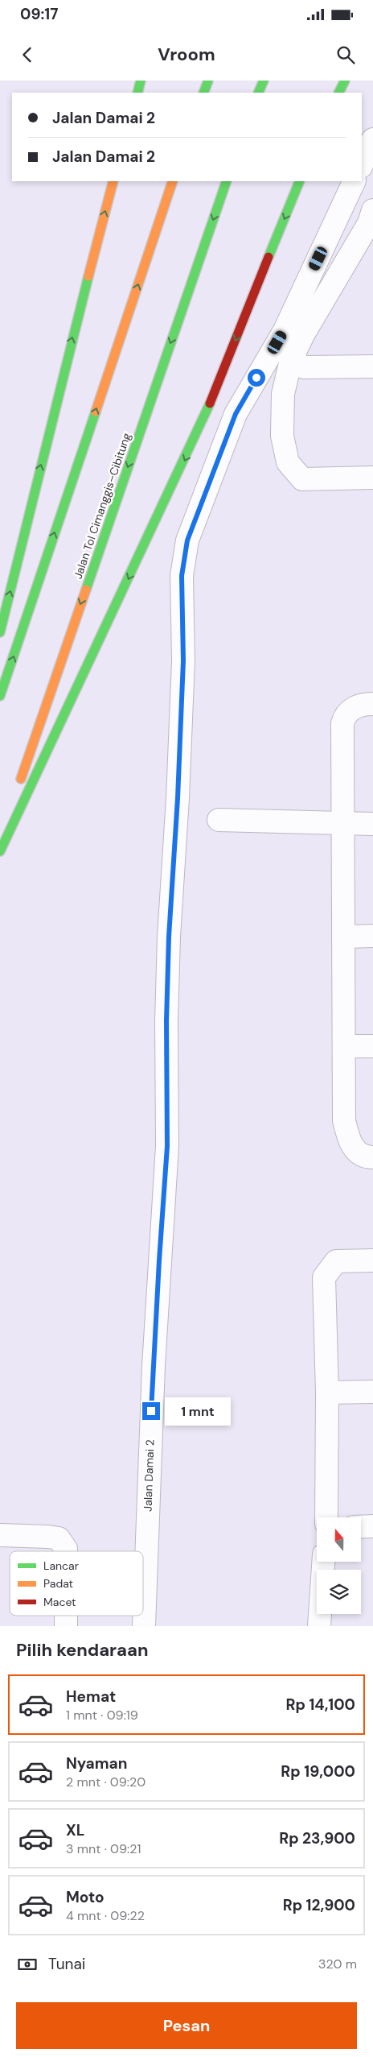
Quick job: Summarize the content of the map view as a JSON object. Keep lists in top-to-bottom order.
{
  "streets": {
    "highway": ["Jalan Tol Cimanggis–Cibitung"],
    "street": ["Jalan Damai 2"]
  },
  "legend": ["Lancar", "Padat", "Macet"],
  "north": "top",
  "page": {
    "status": "09:17",
    "header": "Vroom",
    "banner": ["Jalan Damai 2", "Jalan Damai 2"],
    "bubble": "1 mnt",
    "heading": "Pilih kendaraan",
    "list": [
      {
        "name": "Hemat",
        "note": "1 mnt · 09:19",
        "value": "Rp 14,100"
      },
      {
        "name": "Nyaman",
        "note": "2 mnt · 09:20",
        "value": "Rp 19,000"
      },
      {
        "name": "XL",
        "note": "3 mnt · 09:21",
        "value": "Rp 23,900"
      },
      {
        "name": "Moto",
        "note": "4 mnt · 09:22",
        "value": "Rp 12,900"
      }
    ],
    "pay": ["Tunai", "320 m"],
    "buttons": "Pesan"
  }
}
